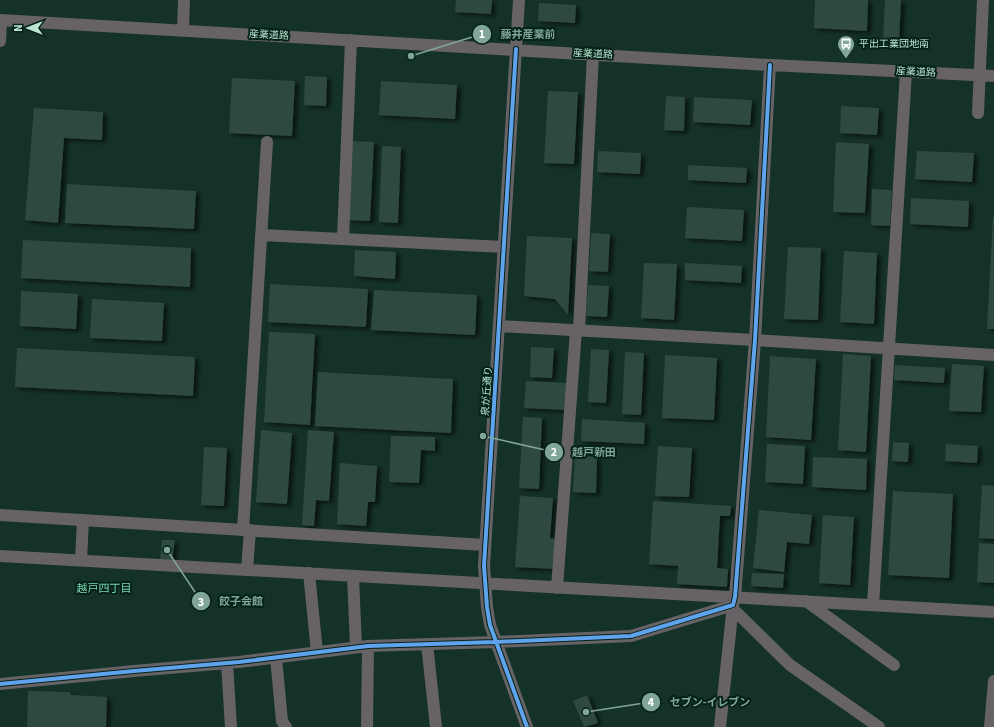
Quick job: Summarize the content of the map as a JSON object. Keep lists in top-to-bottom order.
{
  "streets": {
    "street": ["産業道路", "泉が丘通り"]
  },
  "crossings": [
    ["産業道路", "泉が丘通り"]
  ],
  "districts": ["越戸四丁目"],
  "places": {
    "other": [
      "藤井産業前",
      "越戸新田",
      "餃子会館",
      "セブン-イレブン"
    ],
    "bus stop": ["平出工業団地南"]
  },
  "north": "left"
}
